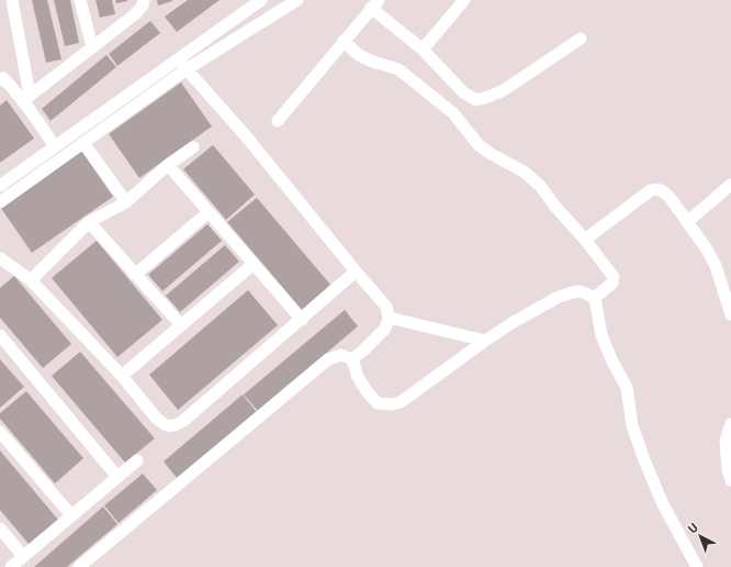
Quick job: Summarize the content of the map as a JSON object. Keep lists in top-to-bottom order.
{
  "north": "top left"
}
